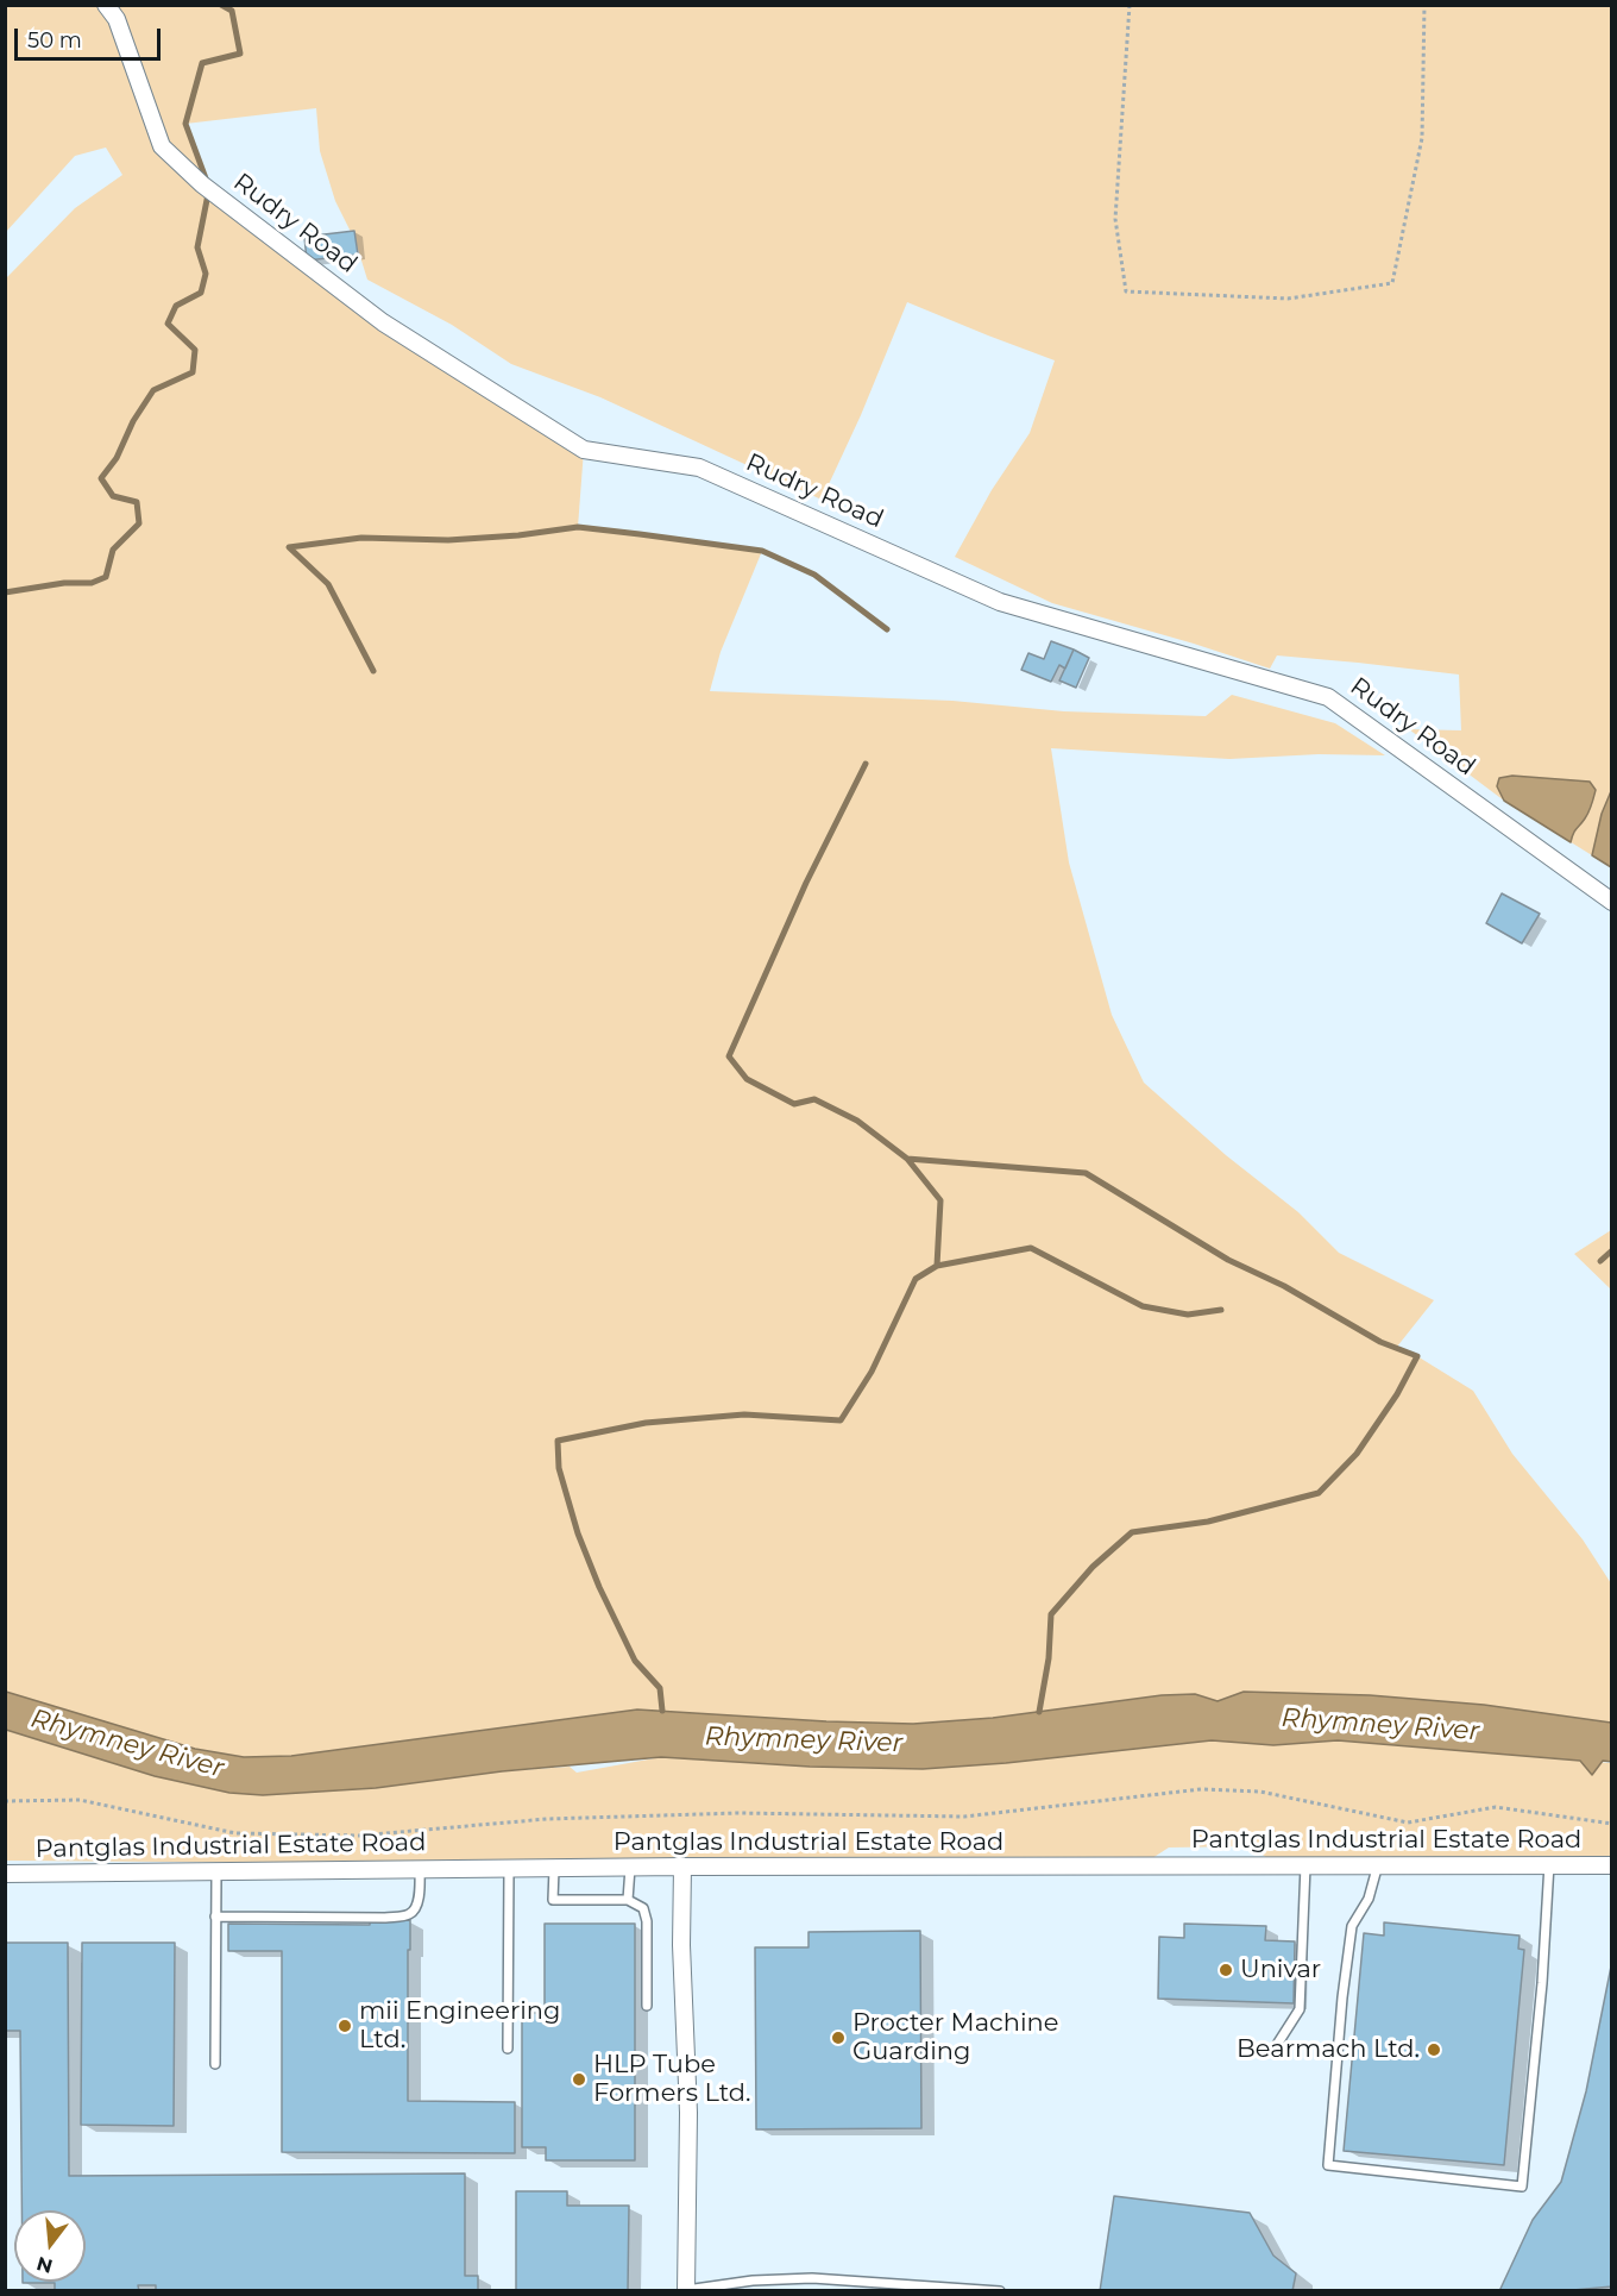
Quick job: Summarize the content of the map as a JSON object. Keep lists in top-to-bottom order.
{
  "streets": {
    "street": ["Rudry Road", "Pantglas Industrial Estate Road"]
  },
  "water": ["Rhymney River"],
  "places": [
    "Univar",
    "mii Engineering Ltd.",
    "Procter Machine Guarding",
    "Bearmach Ltd.",
    "HLP Tube Formers Ltd."
  ],
  "scale_bar": "50 m",
  "north": "bottom"
}
